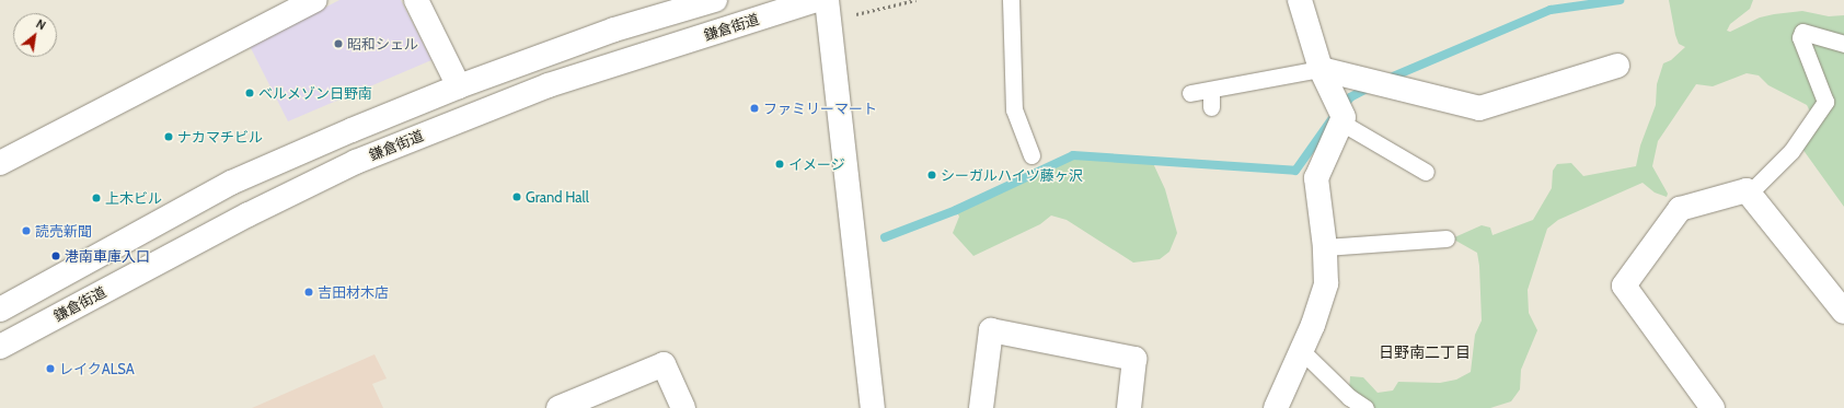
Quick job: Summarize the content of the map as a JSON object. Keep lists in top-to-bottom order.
{
  "streets": {
    "street": ["鎌倉街道"]
  },
  "districts": ["日野南二丁目"],
  "places": [
    "昭和シェル",
    "ベルメゾン日野南",
    "ファミリーマート",
    "ナカマチビル",
    "イメージ",
    "シーガルハイツ藤ヶ沢",
    "Grand Hall",
    "上木ビル",
    "読売新聞",
    "港南車庫入口",
    "吉田材木店",
    "レイクALSA"
  ],
  "north": "top right"
}
